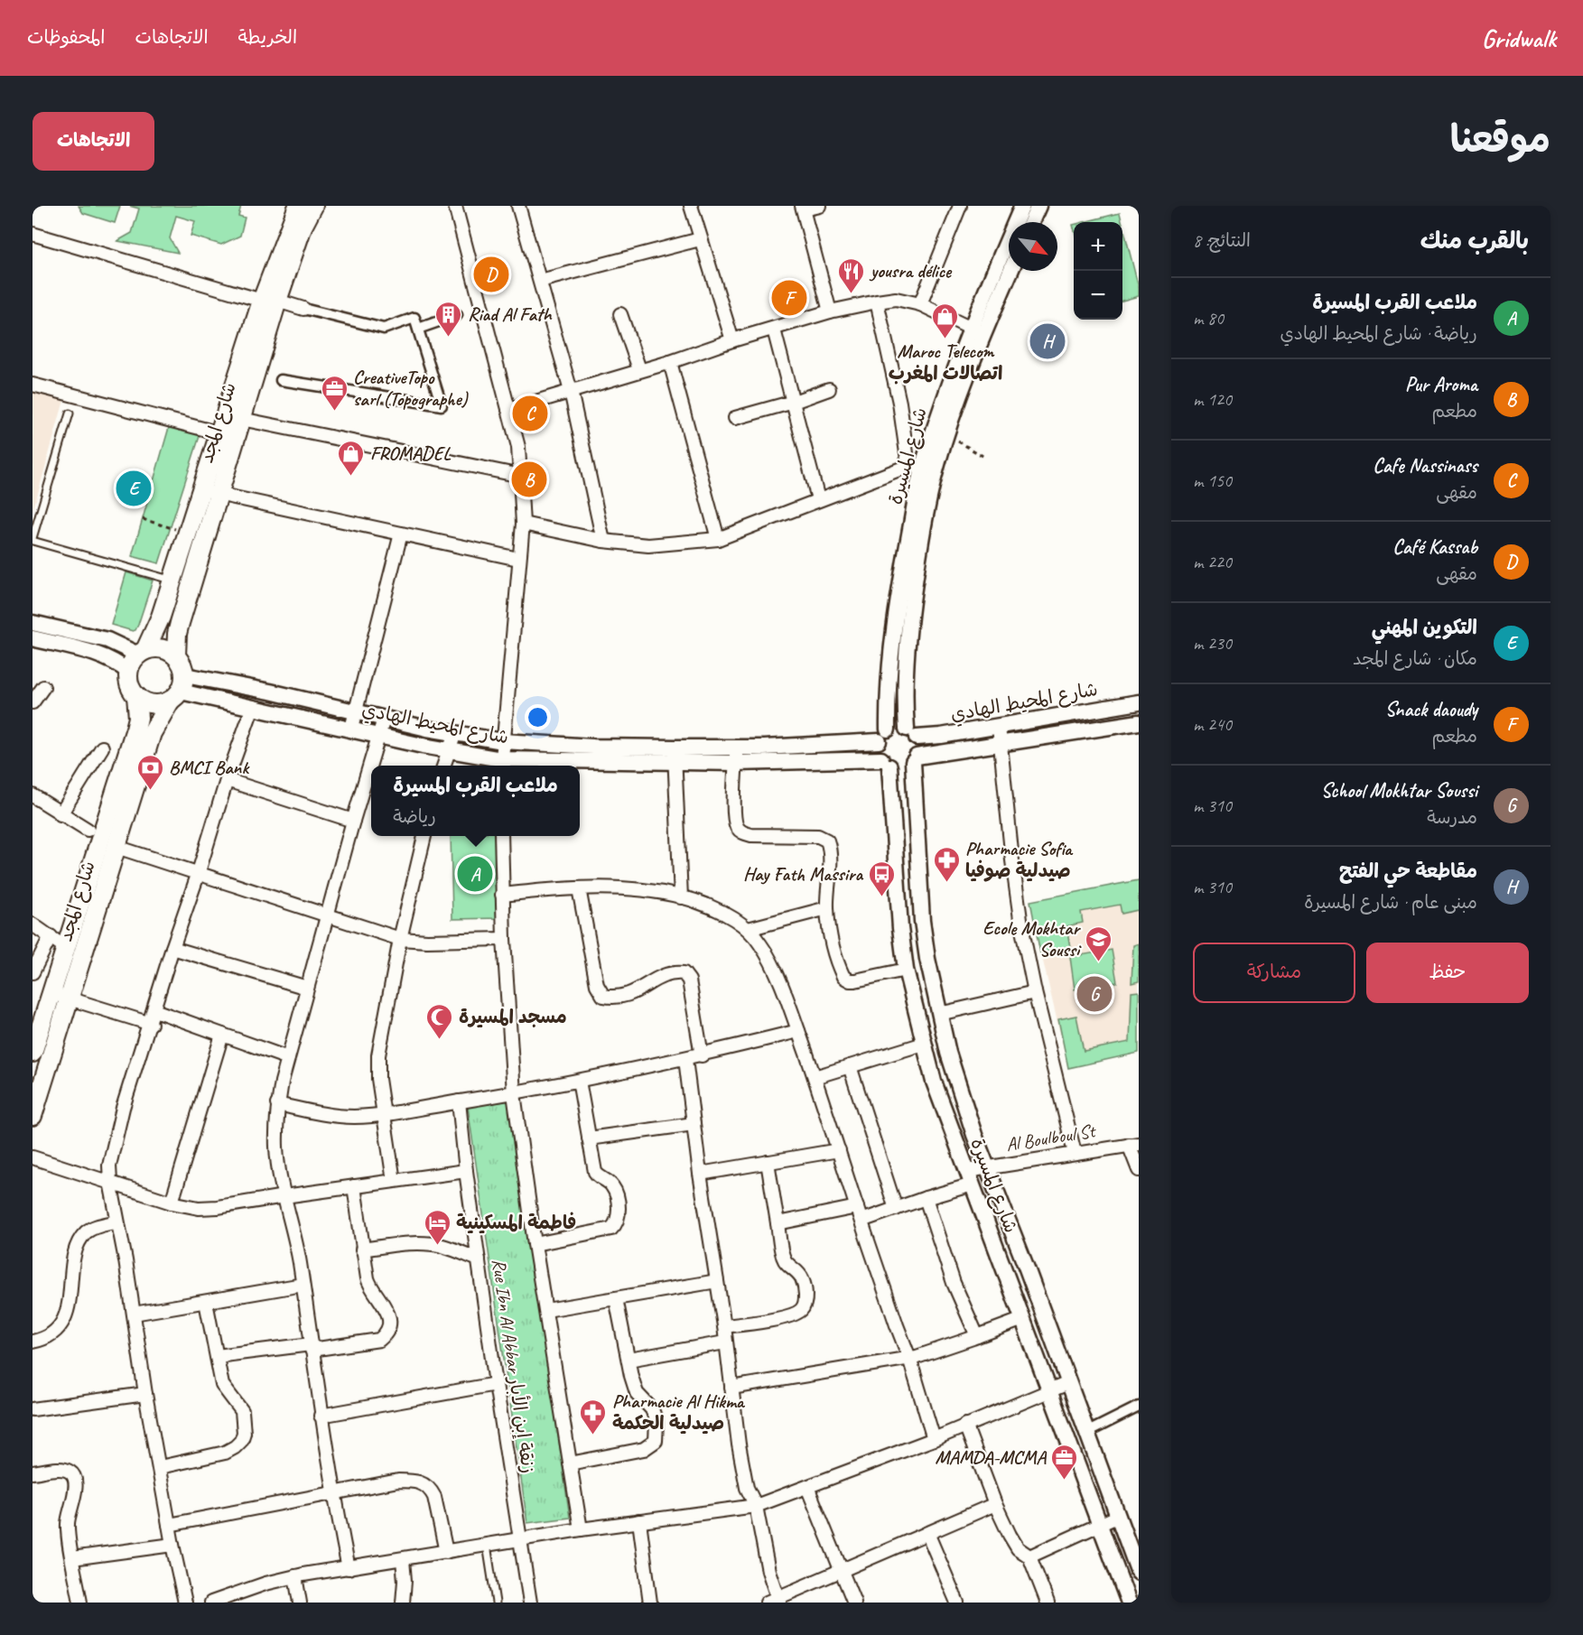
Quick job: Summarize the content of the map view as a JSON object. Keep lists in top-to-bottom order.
{
  "streets": {
    "main road": ["شارع المجد"],
    "street": [
      "شارع المسيرة",
      "شارع المحيط الهادي",
      "Al Boulboul St",
      "Rue Ibn Al Abbar زنقة إبن الأبار"
    ]
  },
  "crossings": [
    ["شارع المجد", "شارع المحيط الهادي"],
    ["شارع المسيرة", "شارع المحيط الهادي"],
    ["شارع المسيرة", "Al Boulboul St"]
  ],
  "places": {
    "restaurant": ["yousra délice"],
    "building": ["Riad Al Fath"],
    "shop": ["Maroc Telecom اتصالات المغرب", "FROMADEL"],
    "office": ["CreativeTopo sarl (Topographe)", "MAMDA-MCMA"],
    "bank": ["BMCI Bank"],
    "pharmacy": ["Pharmacie Sofia صيدلية صوفيا", "Pharmacie Al Hikma صيدلية الحكمة"],
    "bus stop": ["Hay Fath Massira"],
    "school or university": ["Ecole Mokhtar Soussi"],
    "mosque": ["مسجد المسيرة"],
    "hotel": ["فاطمة المسكينية"]
  },
  "north": "bottom right",
  "page": {
    "header": "Gridwalk",
    "nav": ["الخريطة", "الاتجاهات", "المحفوظات"],
    "title": "موقعنا",
    "buttons": [
      "الاتجاهات",
      ["حفظ", "مشاركة"]
    ],
    "heading": ["بالقرب منك", "النتائج: 8"],
    "map_buttons": ["+", "−"],
    "pins": [
      "D",
      "F",
      "H",
      "C",
      "B",
      "E",
      "A",
      "G"
    ],
    "list": [
      {
        "mark": "A",
        "name": "ملاعب القرب المسيرة",
        "note": "رياضة · شارع المحيط الهادي",
        "value": "80 m"
      },
      {
        "mark": "B",
        "name": "Pur Aroma",
        "note": "مطعم",
        "value": "120 m"
      },
      {
        "mark": "C",
        "name": "Cafe Nassinass",
        "note": "مقهى",
        "value": "150 m"
      },
      {
        "mark": "D",
        "name": "Café Kassab",
        "note": "مقهى",
        "value": "220 m"
      },
      {
        "mark": "E",
        "name": "التكوين المهني",
        "note": "مكان · شارع المجد",
        "value": "230 m"
      },
      {
        "mark": "F",
        "name": "Snack daoudy",
        "note": "مطعم",
        "value": "240 m"
      },
      {
        "mark": "G",
        "name": "School Mokhtar Soussi",
        "note": "مدرسة",
        "value": "310 m"
      },
      {
        "mark": "H",
        "name": "مقاطعة حي الفتح",
        "note": "مبنى عام · شارع المسيرة",
        "value": "310 m"
      }
    ],
    "popup": ["ملاعب القرب المسيرة", "رياضة"]
  }
}
